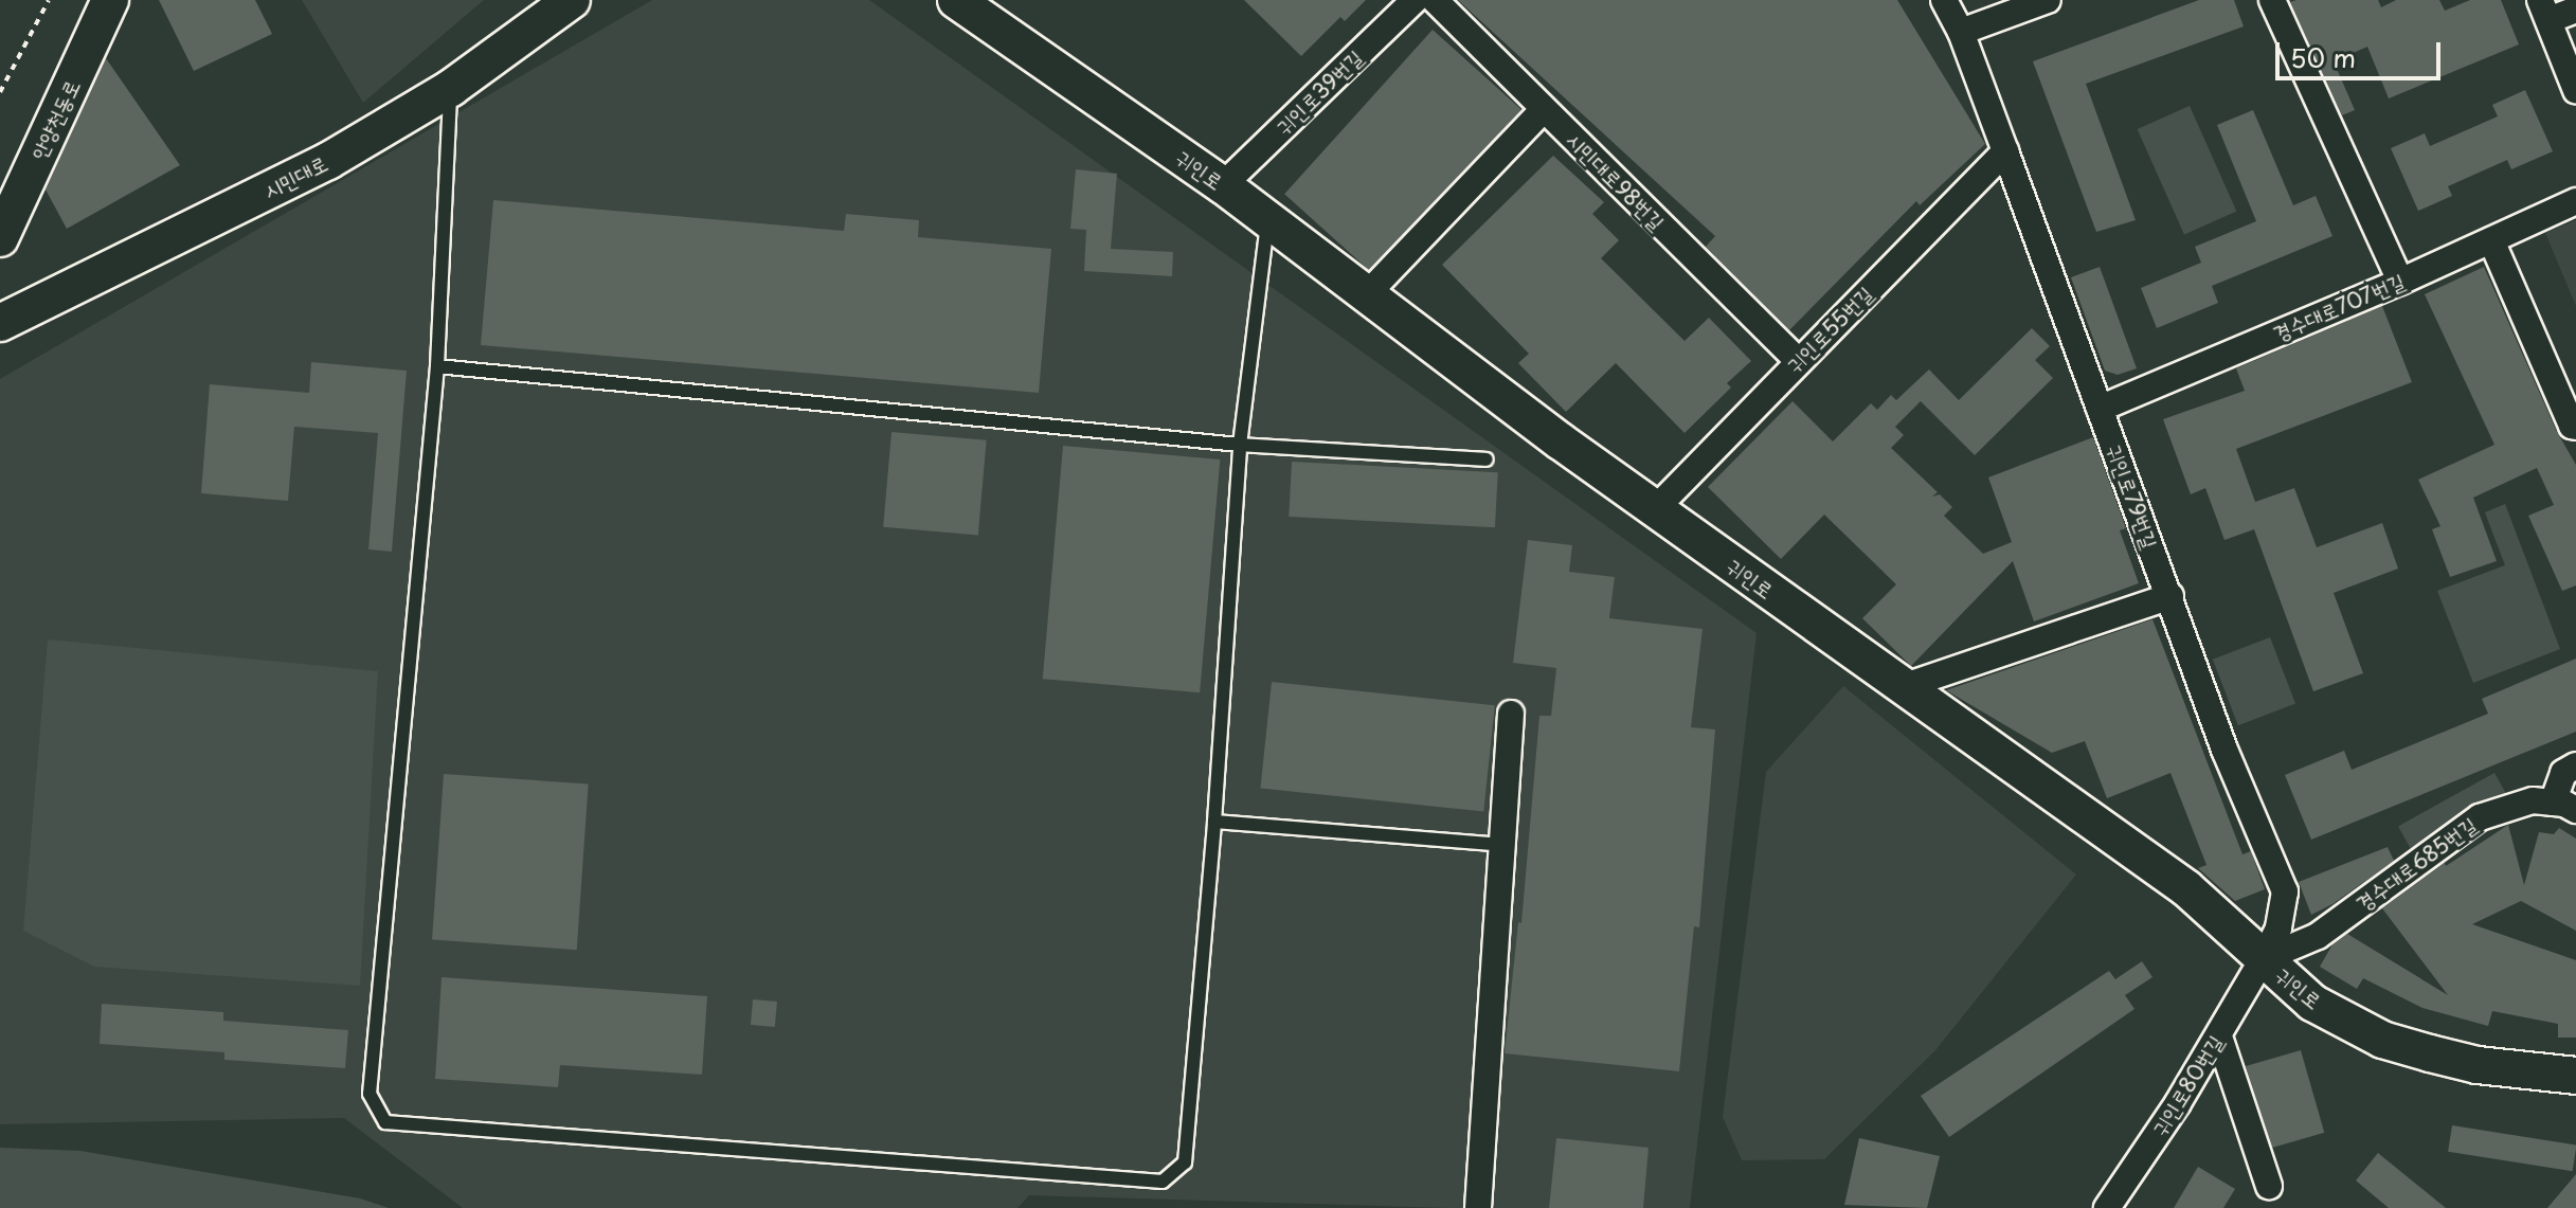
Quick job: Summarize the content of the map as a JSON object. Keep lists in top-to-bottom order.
{
  "streets": {
    "street": [
      "귀인로39번길",
      "안양천동로",
      "귀인로",
      "시민대로",
      "시민대로98번길",
      "경수대로707번길",
      "귀인로55번길",
      "귀인로79번길",
      "경수대로685번길",
      "귀인로80번길"
    ]
  },
  "crossings": [
    ["귀인로39번길", "귀인로"],
    ["귀인로", "귀인로55번길"],
    ["귀인로", "귀인로79번길"],
    ["귀인로", "경수대로685번길"],
    ["귀인로", "귀인로80번길"],
    ["시민대로98번길", "귀인로55번길"],
    ["경수대로707번길", "귀인로79번길"],
    ["귀인로55번길", "귀인로79번길"],
    ["귀인로79번길", "경수대로685번길"],
    ["귀인로79번길", "귀인로80번길"],
    ["경수대로685번길", "귀인로80번길"]
  ],
  "scale_bar": "50 m"
}
